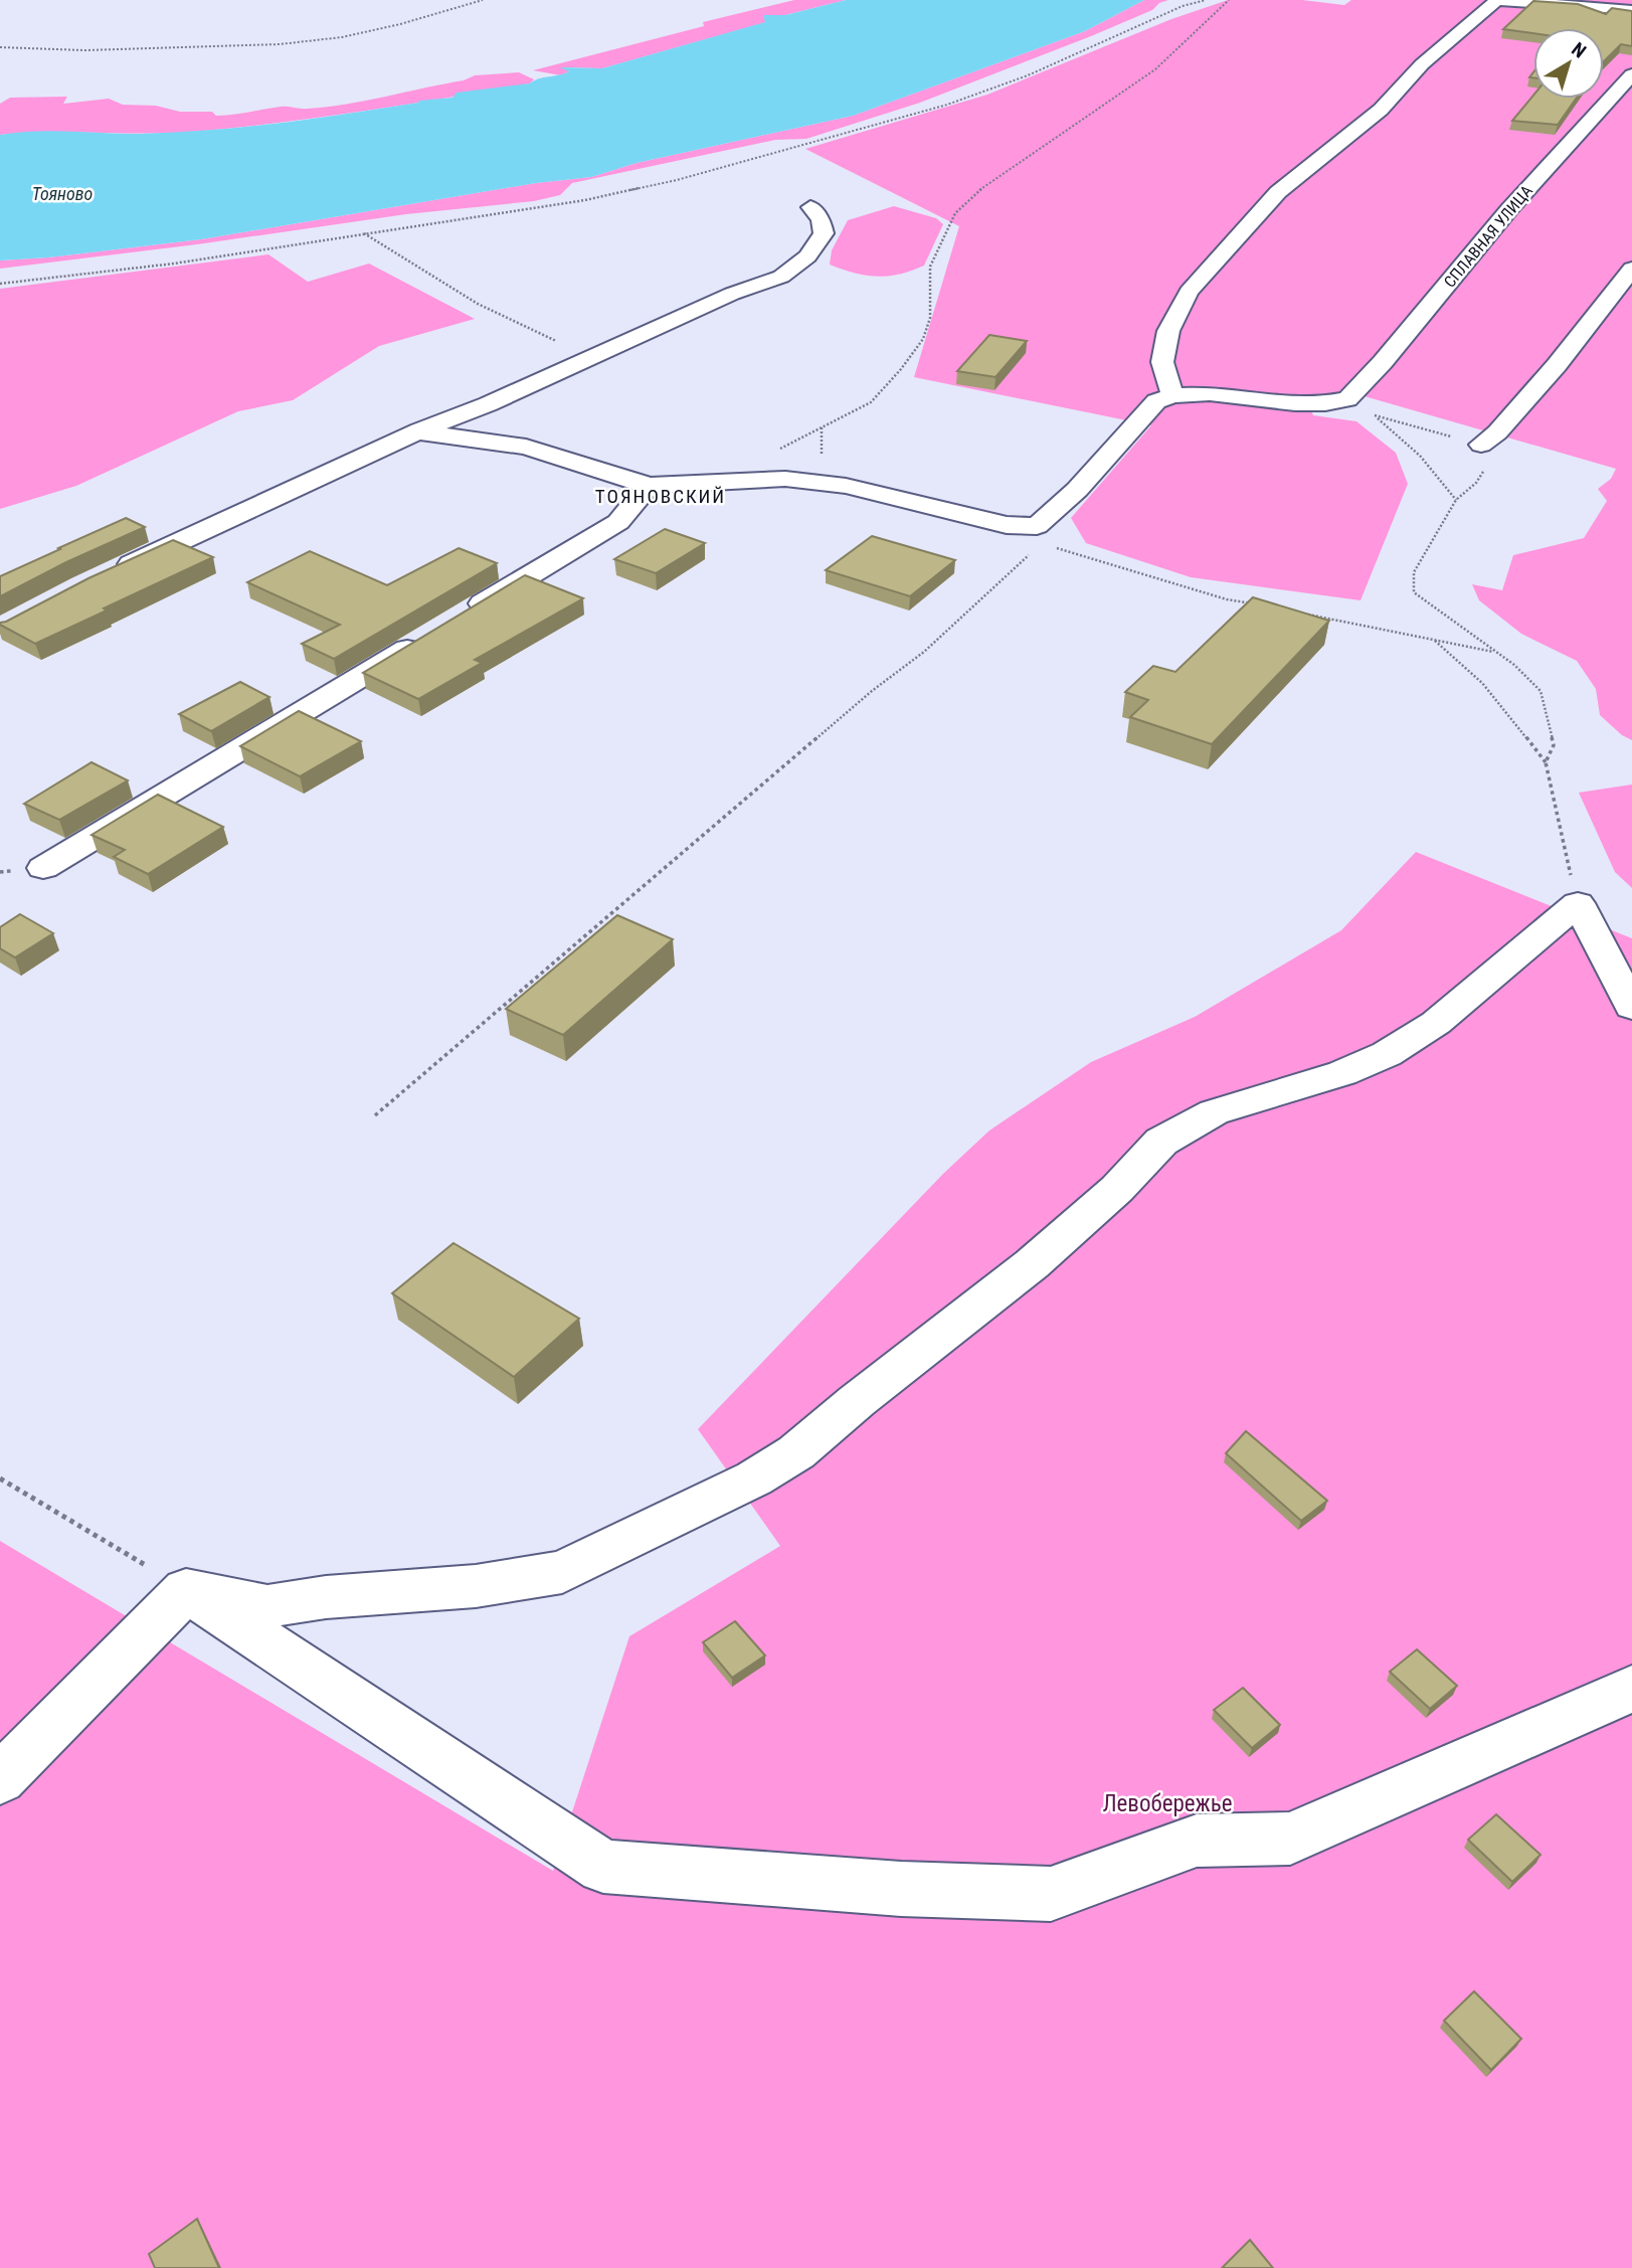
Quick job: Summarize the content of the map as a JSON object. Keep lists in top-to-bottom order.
{
  "streets": {
    "street": ["СПЛАВНАЯ УЛИЦА"]
  },
  "districts": ["ТОЯНОВСКИЙ"],
  "water": ["Тояново"],
  "parks": ["Левобережье"],
  "north": "top right"
}
